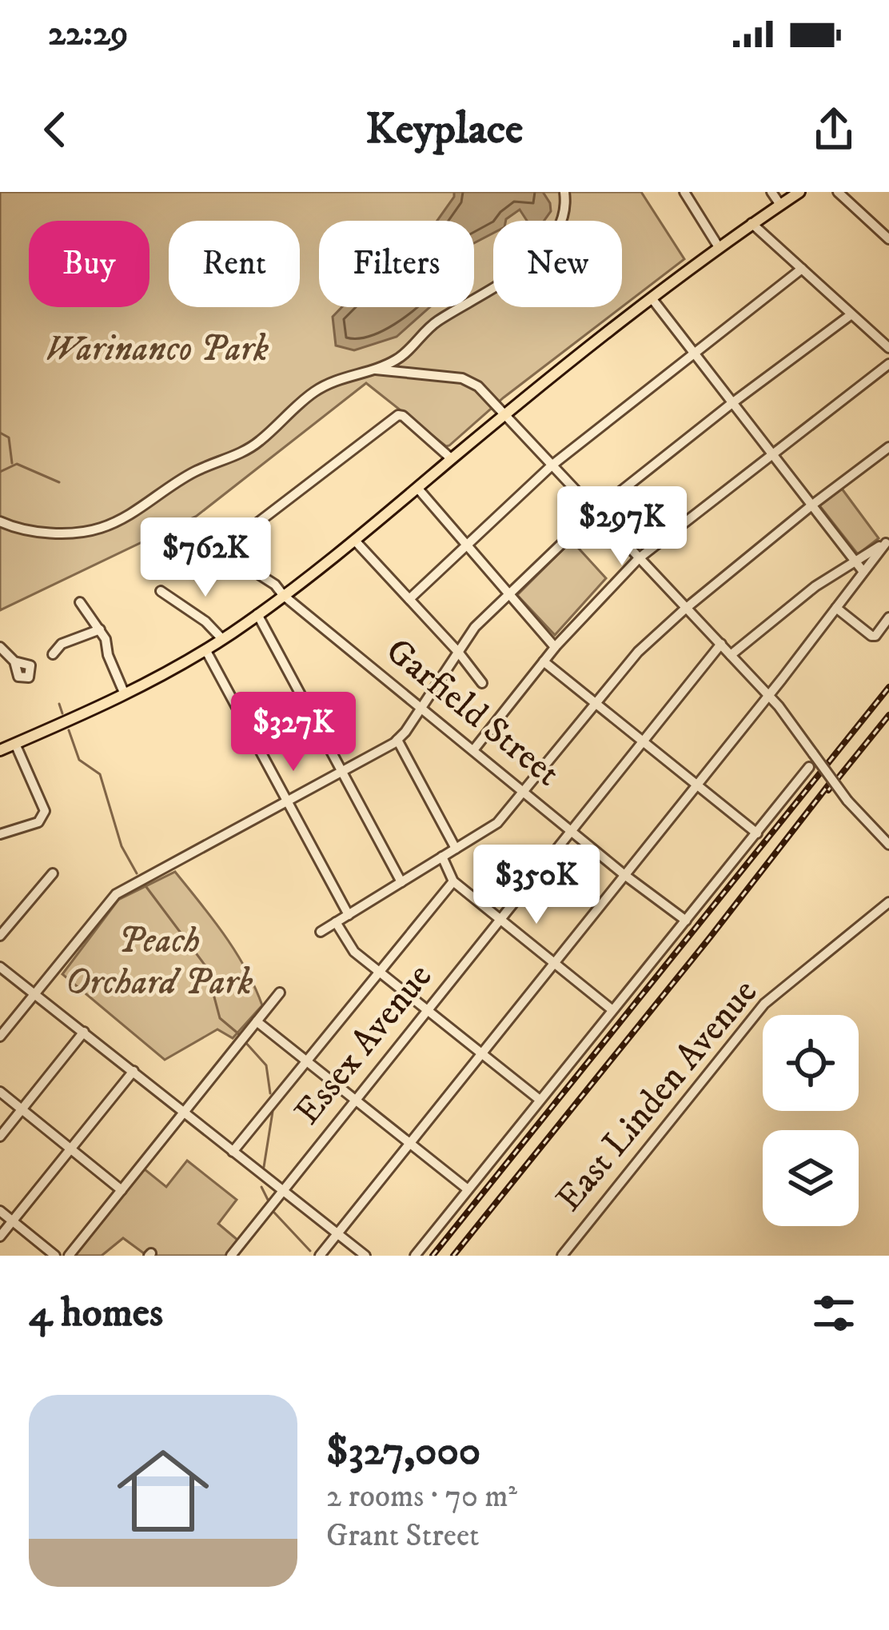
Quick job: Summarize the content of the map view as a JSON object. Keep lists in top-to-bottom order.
{
  "streets": {
    "street": ["Garfield Street", "Essex Avenue", "East Linden Avenue"]
  },
  "crossings": [
    ["Garfield Street", "Essex Avenue"]
  ],
  "parks": ["Warinanco Park", "Peach Orchard Park"],
  "page": {
    "status": "22:29",
    "header": "Keyplace",
    "chip": [
      "Buy",
      "Rent",
      "Filters",
      "New"
    ],
    "price": [
      "$297K",
      "$762K",
      "$327K",
      "$350K"
    ],
    "heading": "4 homes",
    "list": [
      {
        "name": "$327,000",
        "note": "2 rooms · 70 m² · Grant Street"
      }
    ]
  }
}
